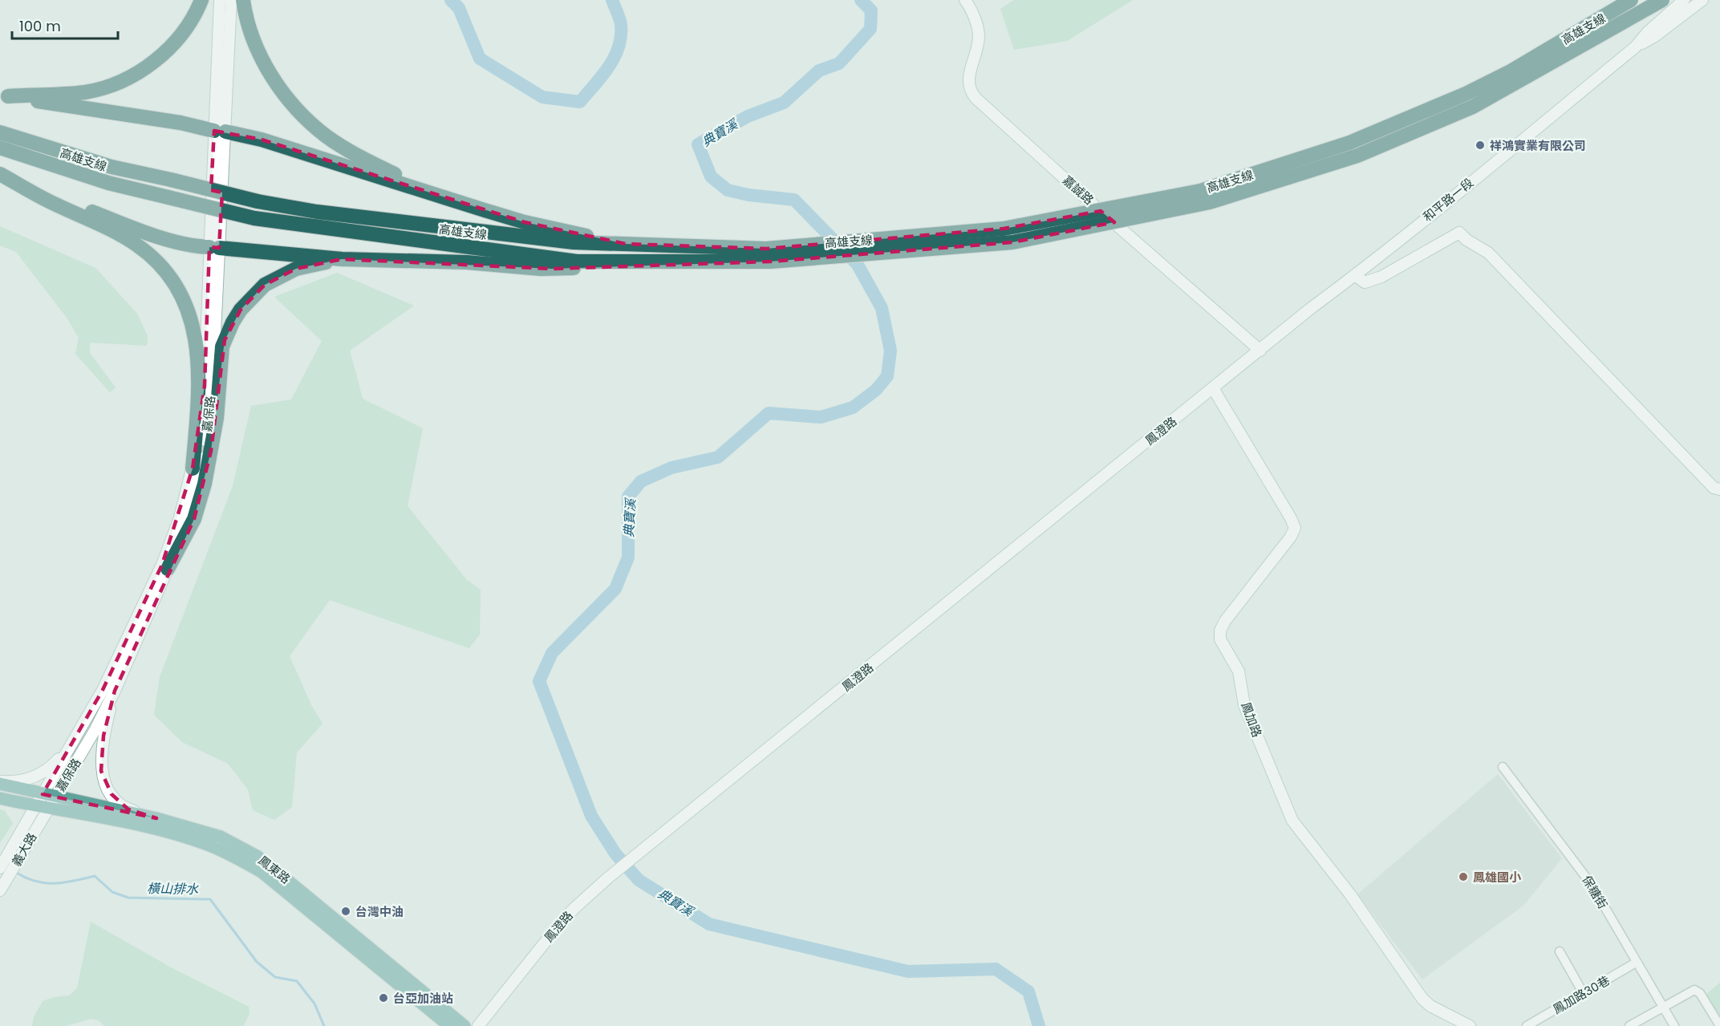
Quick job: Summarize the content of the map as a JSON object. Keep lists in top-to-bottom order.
{
  "streets": {
    "highway": ["高雄支線"],
    "main road": ["鳳東路"],
    "street": [
      "嘉誠路",
      "和平路一段",
      "嘉保路",
      "鳳澄路",
      "鳳加路",
      "義大路",
      "保糖街",
      "鳳加路30巷"
    ]
  },
  "crossings": [
    ["嘉誠路", "和平路一段"],
    ["嘉誠路", "鳳澄路"],
    ["和平路一段", "鳳澄路"],
    ["嘉保路", "義大路"],
    ["嘉保路", "鳳東路"],
    ["鳳澄路", "鳳加路"],
    ["義大路", "鳳東路"],
    ["保糖街", "鳳加路30巷"]
  ],
  "water": ["典寶溪", "橫山排水"],
  "places": [
    "祥鴻實業有限公司",
    "鳳雄國小",
    "台灣中油",
    "台亞加油站"
  ],
  "scale_bar": "100 m"
}
